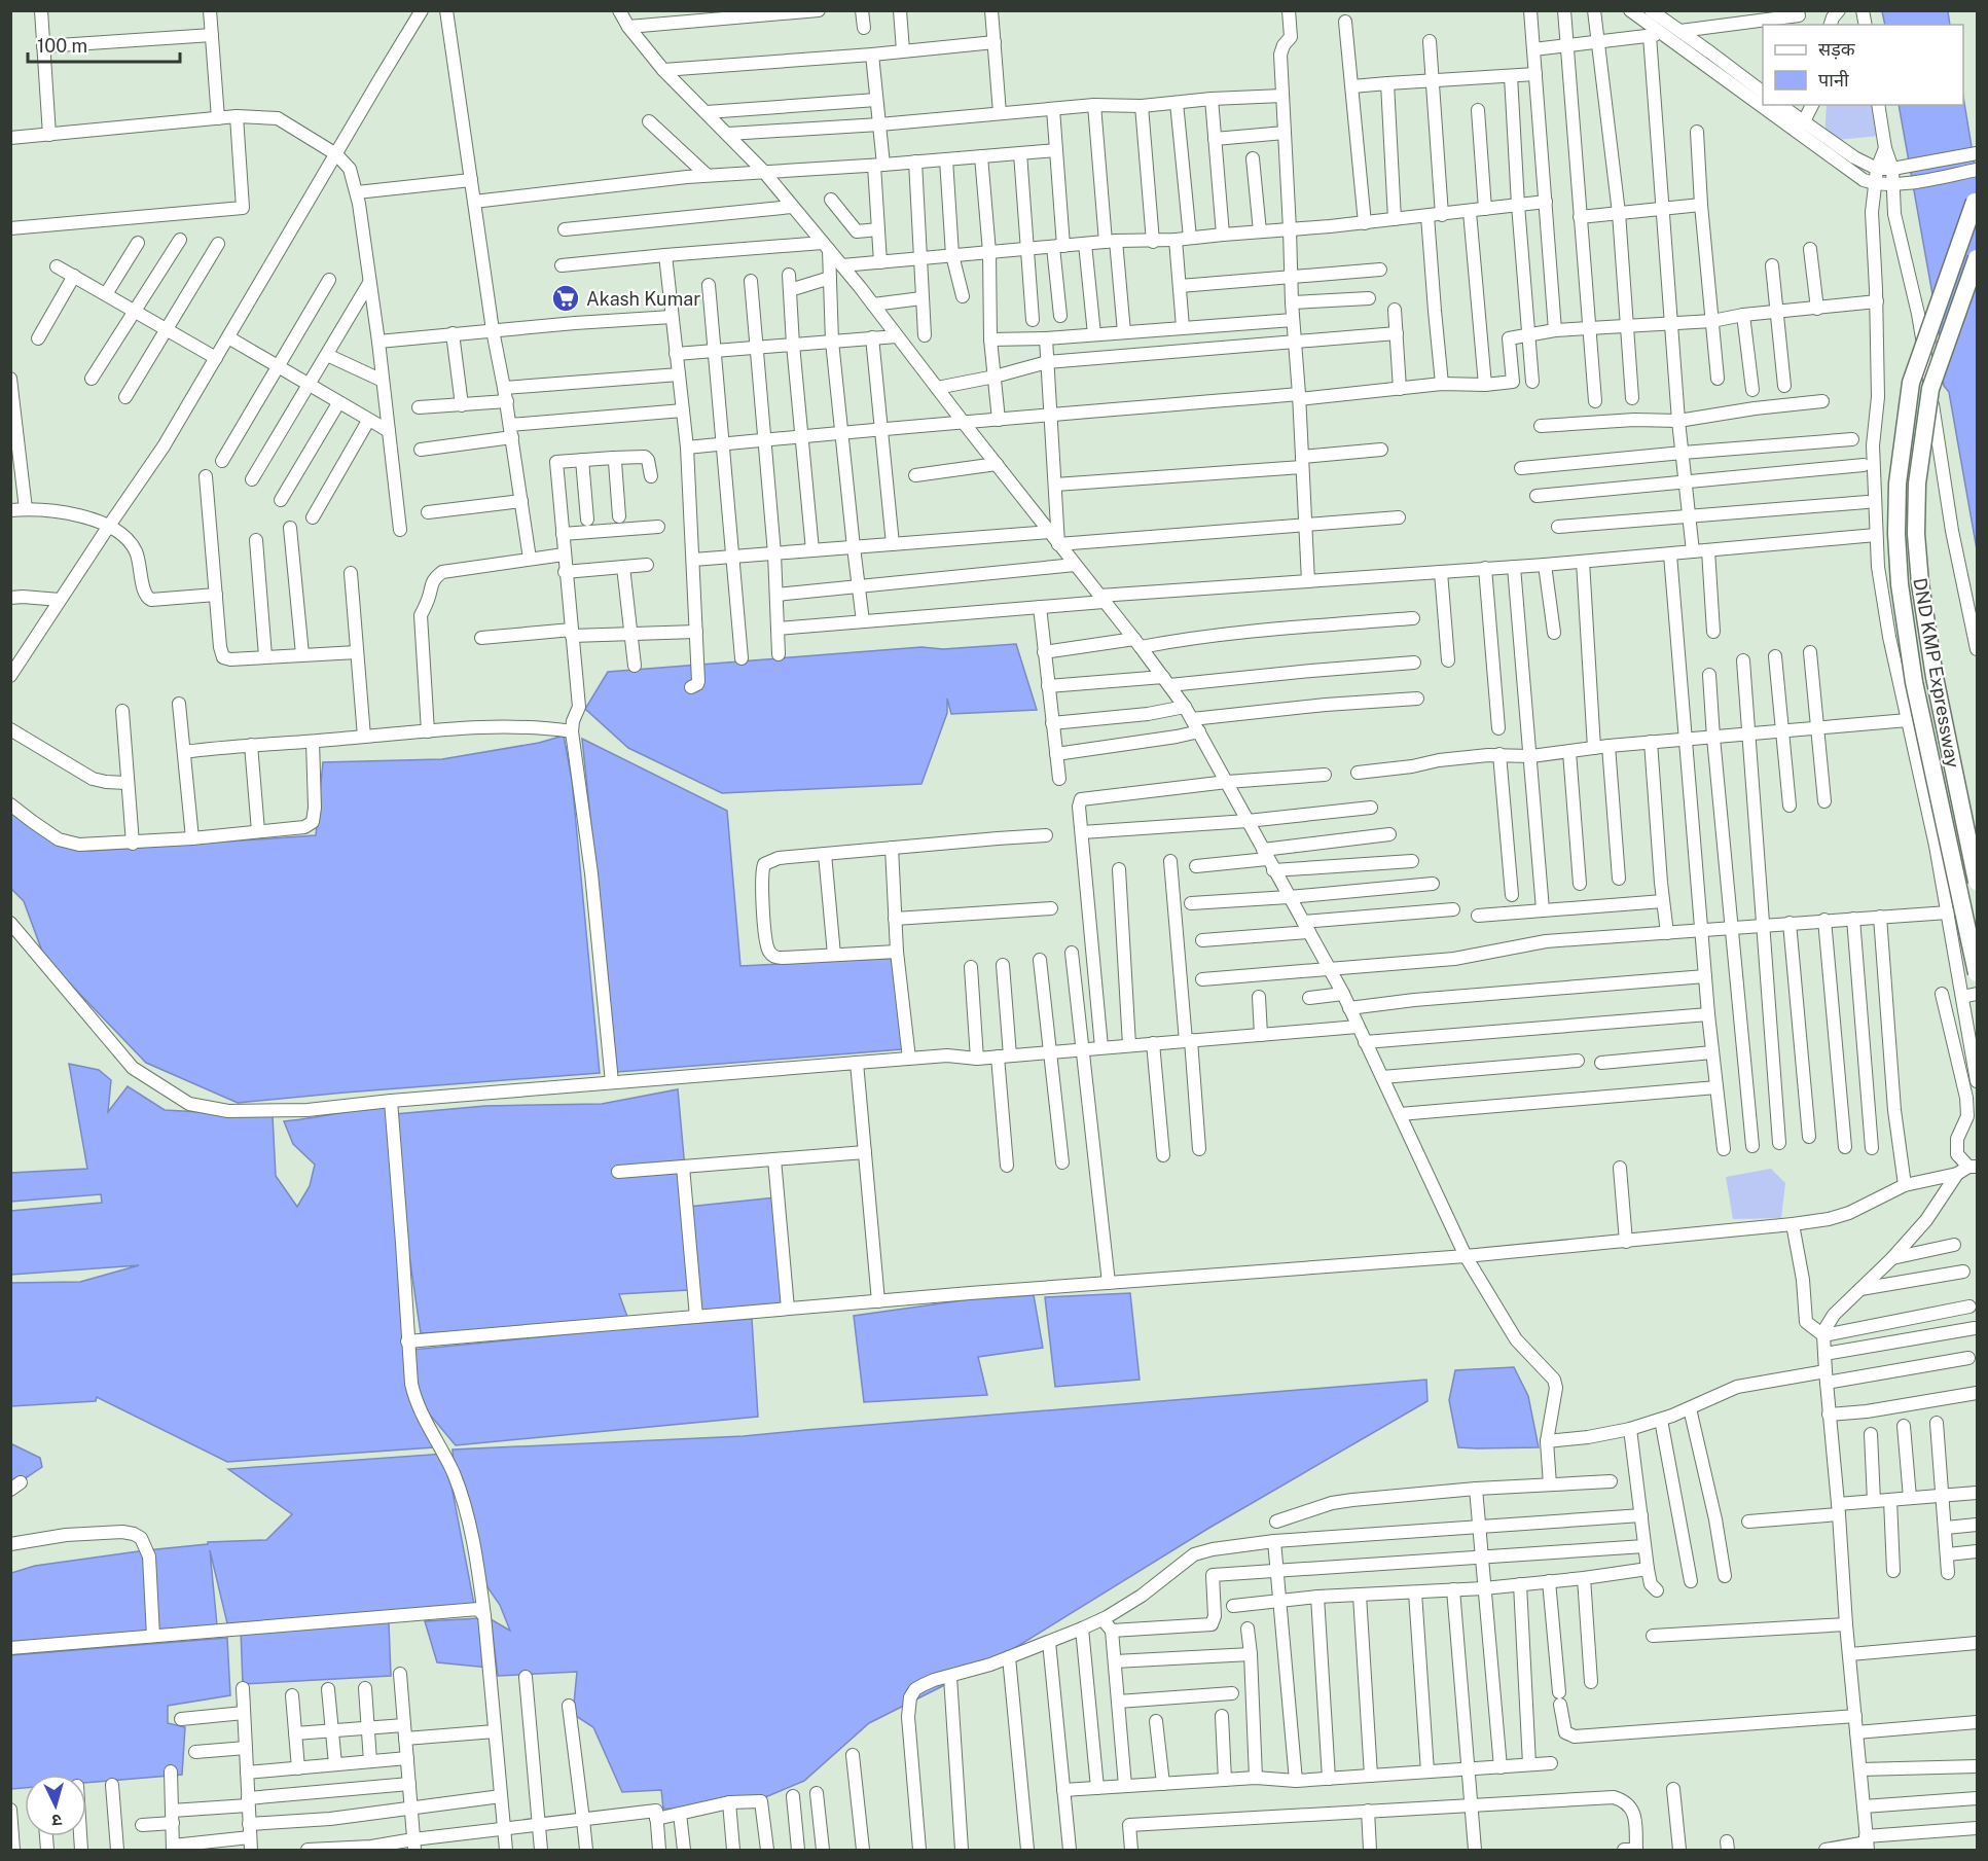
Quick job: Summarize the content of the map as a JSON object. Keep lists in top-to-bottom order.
{
  "streets": {
    "highway": ["DND KMP Expressway"]
  },
  "places": {
    "supermarket": ["Akash Kumar"]
  },
  "legend": ["सड़क", "पानी"],
  "scale_bar": "100 m",
  "north": "bottom"
}
